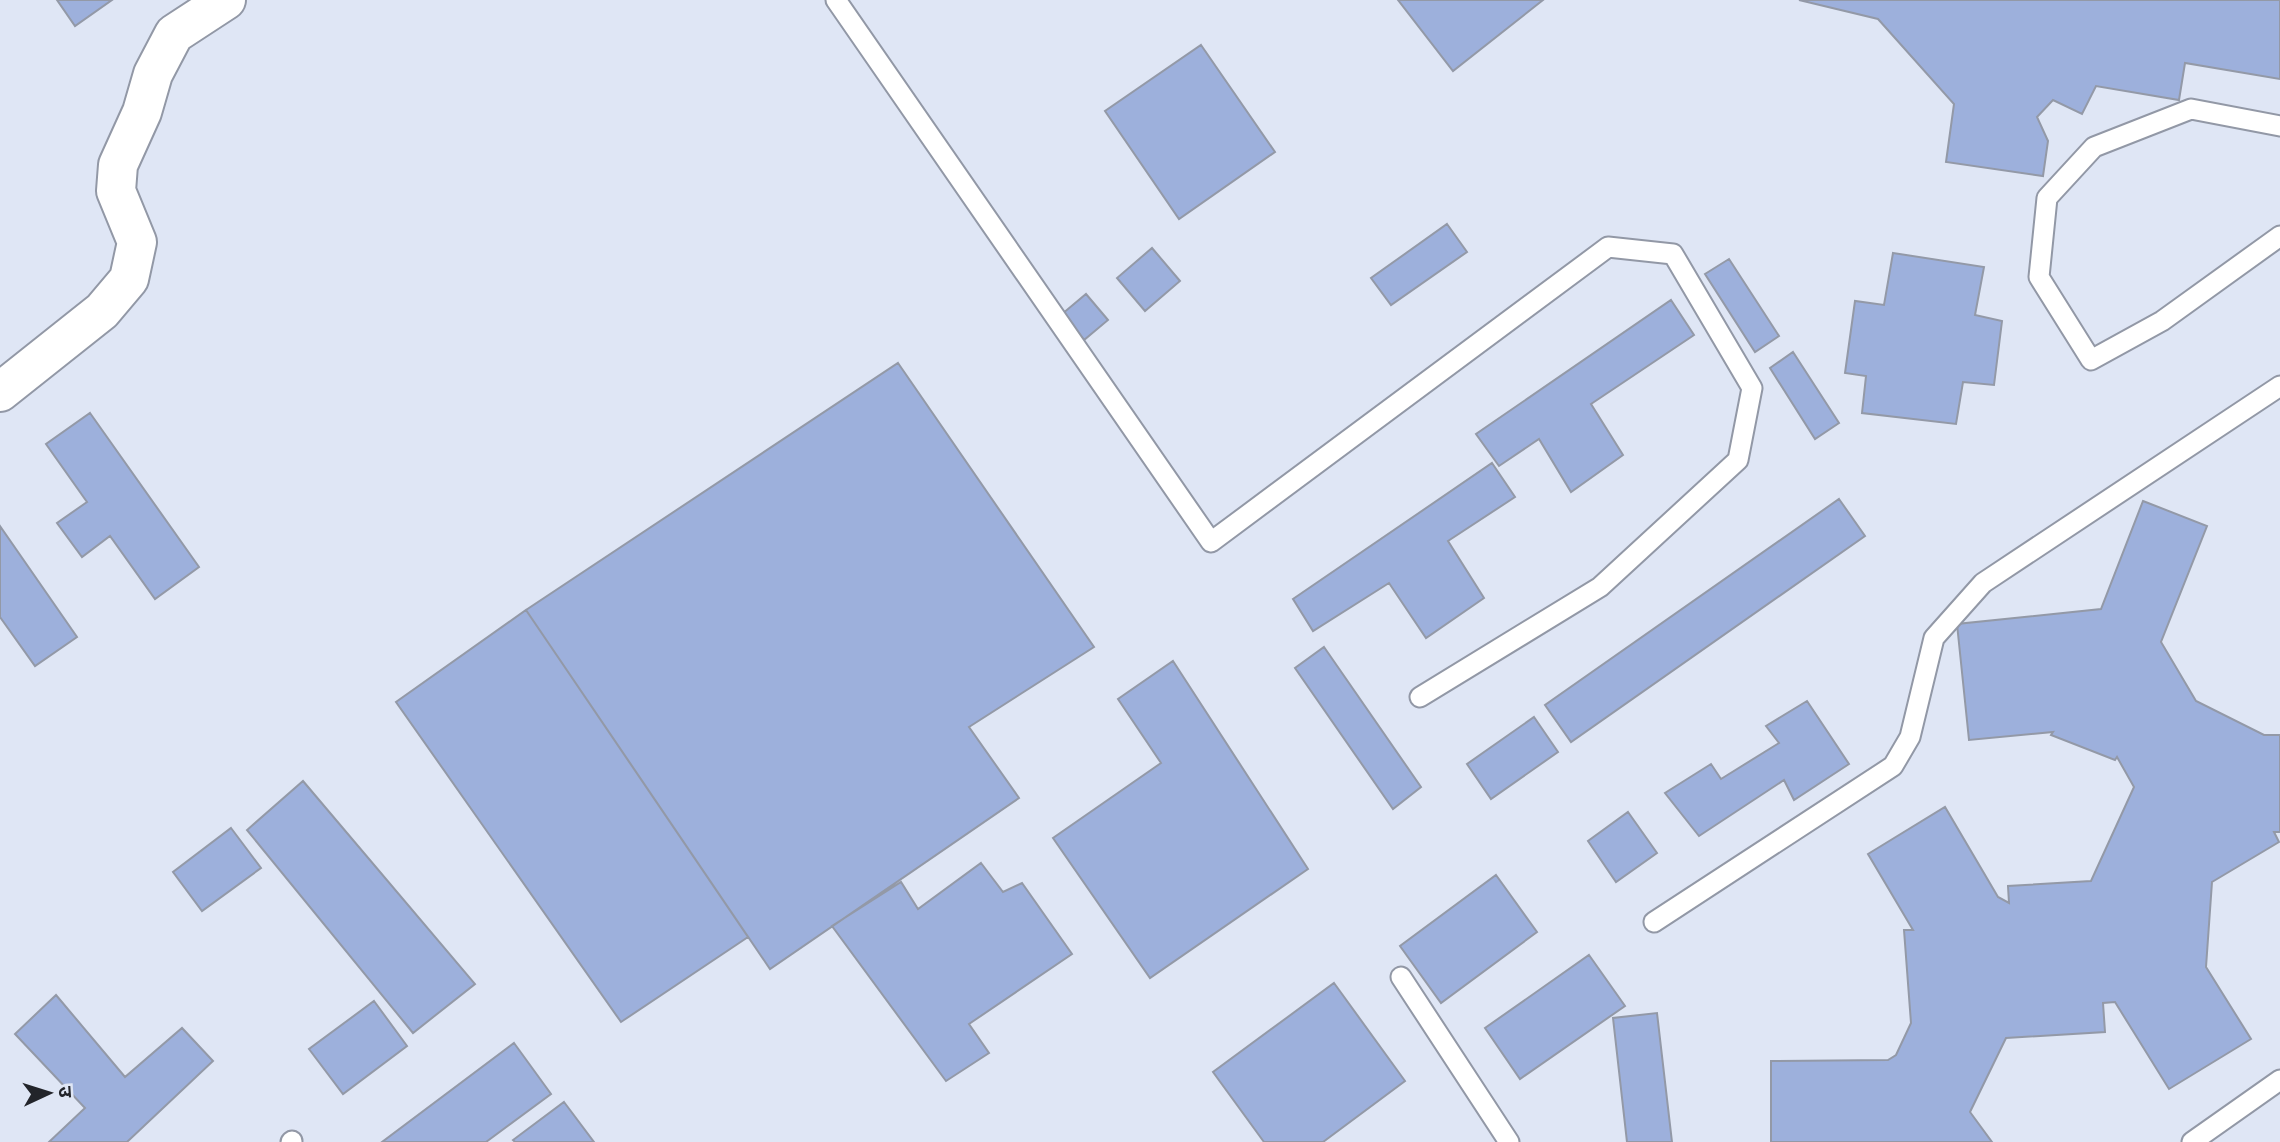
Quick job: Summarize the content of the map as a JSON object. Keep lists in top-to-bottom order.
{
  "north": "right"
}
